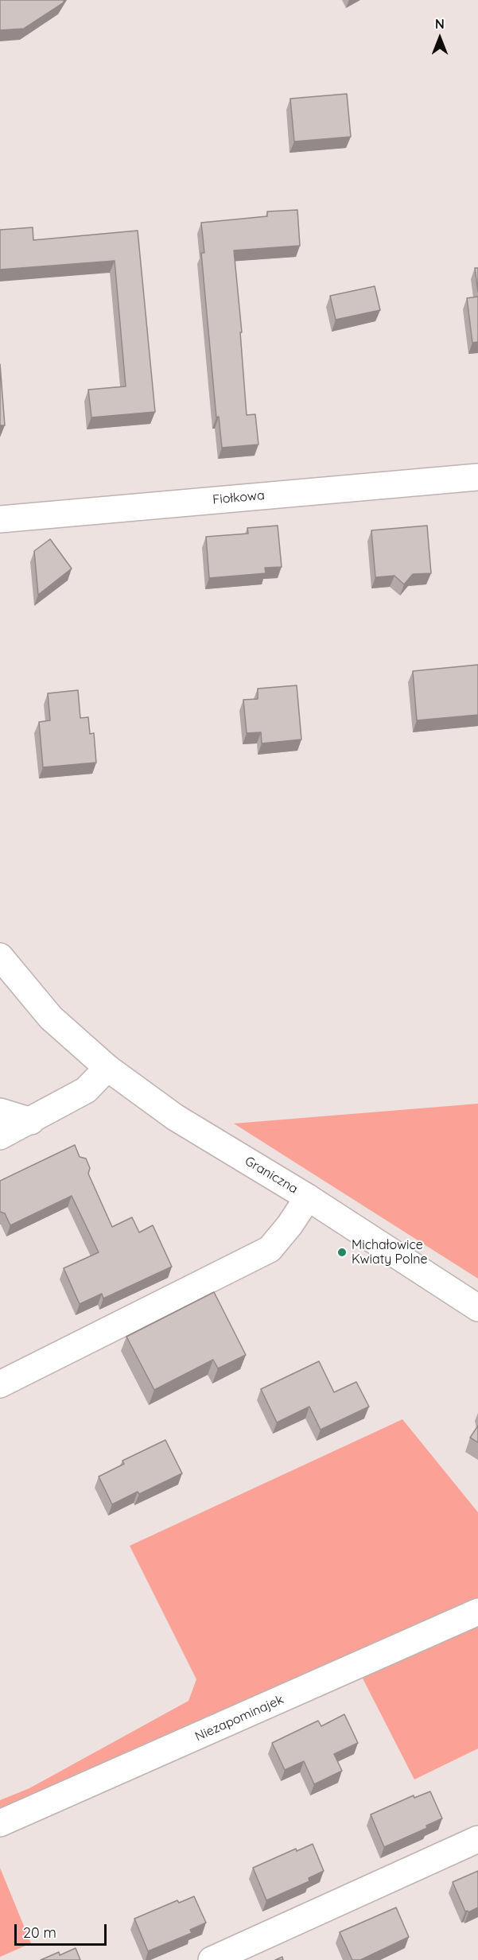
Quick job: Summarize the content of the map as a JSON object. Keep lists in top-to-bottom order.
{
  "streets": {
    "street": ["Fiołkowa", "Graniczna", "Niezapominajek"]
  },
  "places": ["Michałowice Kwiaty Polne"],
  "scale_bar": "20 m",
  "north": "top"
}
